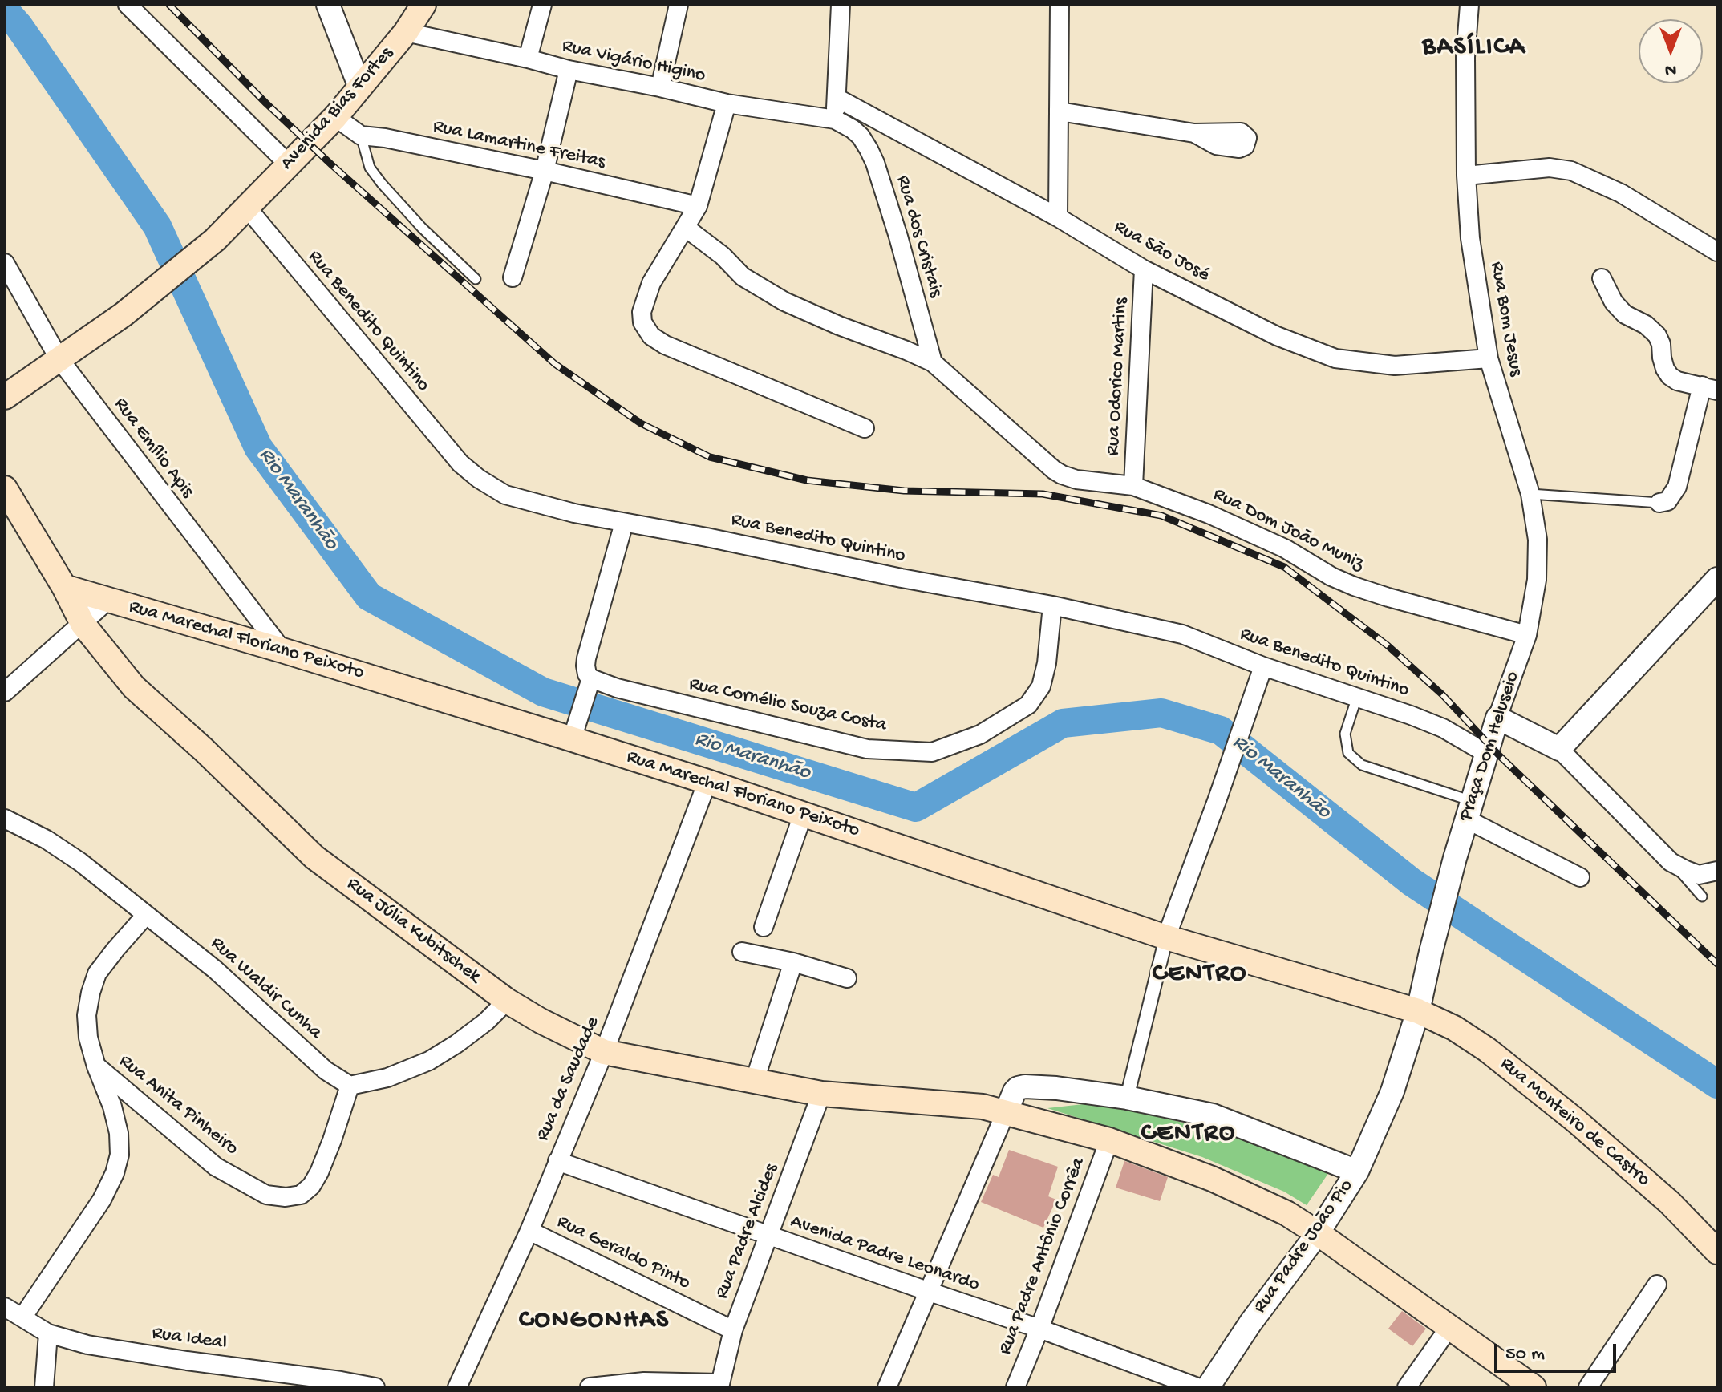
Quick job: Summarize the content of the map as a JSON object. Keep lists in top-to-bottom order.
{
  "streets": {
    "main road": [
      "Avenida Bias Fortes",
      "Rua Marechal Floriano Peixoto",
      "Rua Júlia Kubitschek",
      "Rua Monteiro de Castro"
    ],
    "street": [
      "Rua Vigário Higino",
      "Rua Lamartine Freitas",
      "Rua dos Cristais",
      "Rua São José",
      "Rua Bom Jesus",
      "Rua Benedito Quintino",
      "Rua Odorico Martins",
      "Rua Emílio Apis",
      "Rua Dom João Muniz",
      "Rua Cornélio Souza Costa",
      "Praça Dom Heluseio",
      "Rua Waldir Cunha",
      "Rua da Saudade",
      "Rua Anita Pinheiro",
      "Rua Padre Alcides",
      "Rua Padre João Pio",
      "Rua Geraldo Pinto",
      "Avenida Padre Leonardo",
      "Rua Padre Antônio Corrêa",
      "Rua Ideal"
    ]
  },
  "crossings": [
    ["Rua Vigário Higino", "Avenida Bias Fortes"],
    ["Rua Vigário Higino", "Rua dos Cristais"],
    ["Avenida Bias Fortes", "Rua Lamartine Freitas"],
    ["Avenida Bias Fortes", "Rua Benedito Quintino"],
    ["Avenida Bias Fortes", "Rua Emílio Apis"],
    ["Rua dos Cristais", "Rua Dom João Muniz"],
    ["Rua São José", "Rua Bom Jesus"],
    ["Rua São José", "Rua Odorico Martins"],
    ["Rua Bom Jesus", "Rua Dom João Muniz"],
    ["Rua Bom Jesus", "Praça Dom Heluseio"],
    ["Rua Benedito Quintino", "Rua Cornélio Souza Costa"],
    ["Rua Benedito Quintino", "Praça Dom Heluseio"],
    ["Rua Odorico Martins", "Rua Dom João Muniz"],
    ["Rua Emílio Apis", "Rua Marechal Floriano Peixoto"],
    ["Rua Dom João Muniz", "Praça Dom Heluseio"],
    ["Rua Marechal Floriano Peixoto", "Rua Júlia Kubitschek"],
    ["Rua Marechal Floriano Peixoto", "Rua da Saudade"],
    ["Rua Marechal Floriano Peixoto", "Rua Monteiro de Castro"],
    ["Rua Marechal Floriano Peixoto", "Rua Padre João Pio"],
    ["Praça Dom Heluseio", "Rua Padre João Pio"],
    ["Rua Júlia Kubitschek", "Rua da Saudade"],
    ["Rua Júlia Kubitschek", "Rua Padre Alcides"],
    ["Rua Júlia Kubitschek", "Rua Padre João Pio"],
    ["Rua Júlia Kubitschek", "Rua Padre Antônio Corrêa"],
    ["Rua Waldir Cunha", "Rua Anita Pinheiro"],
    ["Rua da Saudade", "Rua Geraldo Pinto"],
    ["Rua da Saudade", "Avenida Padre Leonardo"],
    ["Rua Monteiro de Castro", "Rua Padre João Pio"],
    ["Rua Padre Alcides", "Rua Geraldo Pinto"],
    ["Rua Padre Alcides", "Avenida Padre Leonardo"],
    ["Avenida Padre Leonardo", "Rua Padre Antônio Corrêa"]
  ],
  "districts": [
    "BASÍLICA",
    "CENTRO",
    "CENTRO",
    "CONGONHAS"
  ],
  "water": ["Rio Maranhão"],
  "scale_bar": "50 m",
  "north": "bottom"
}
